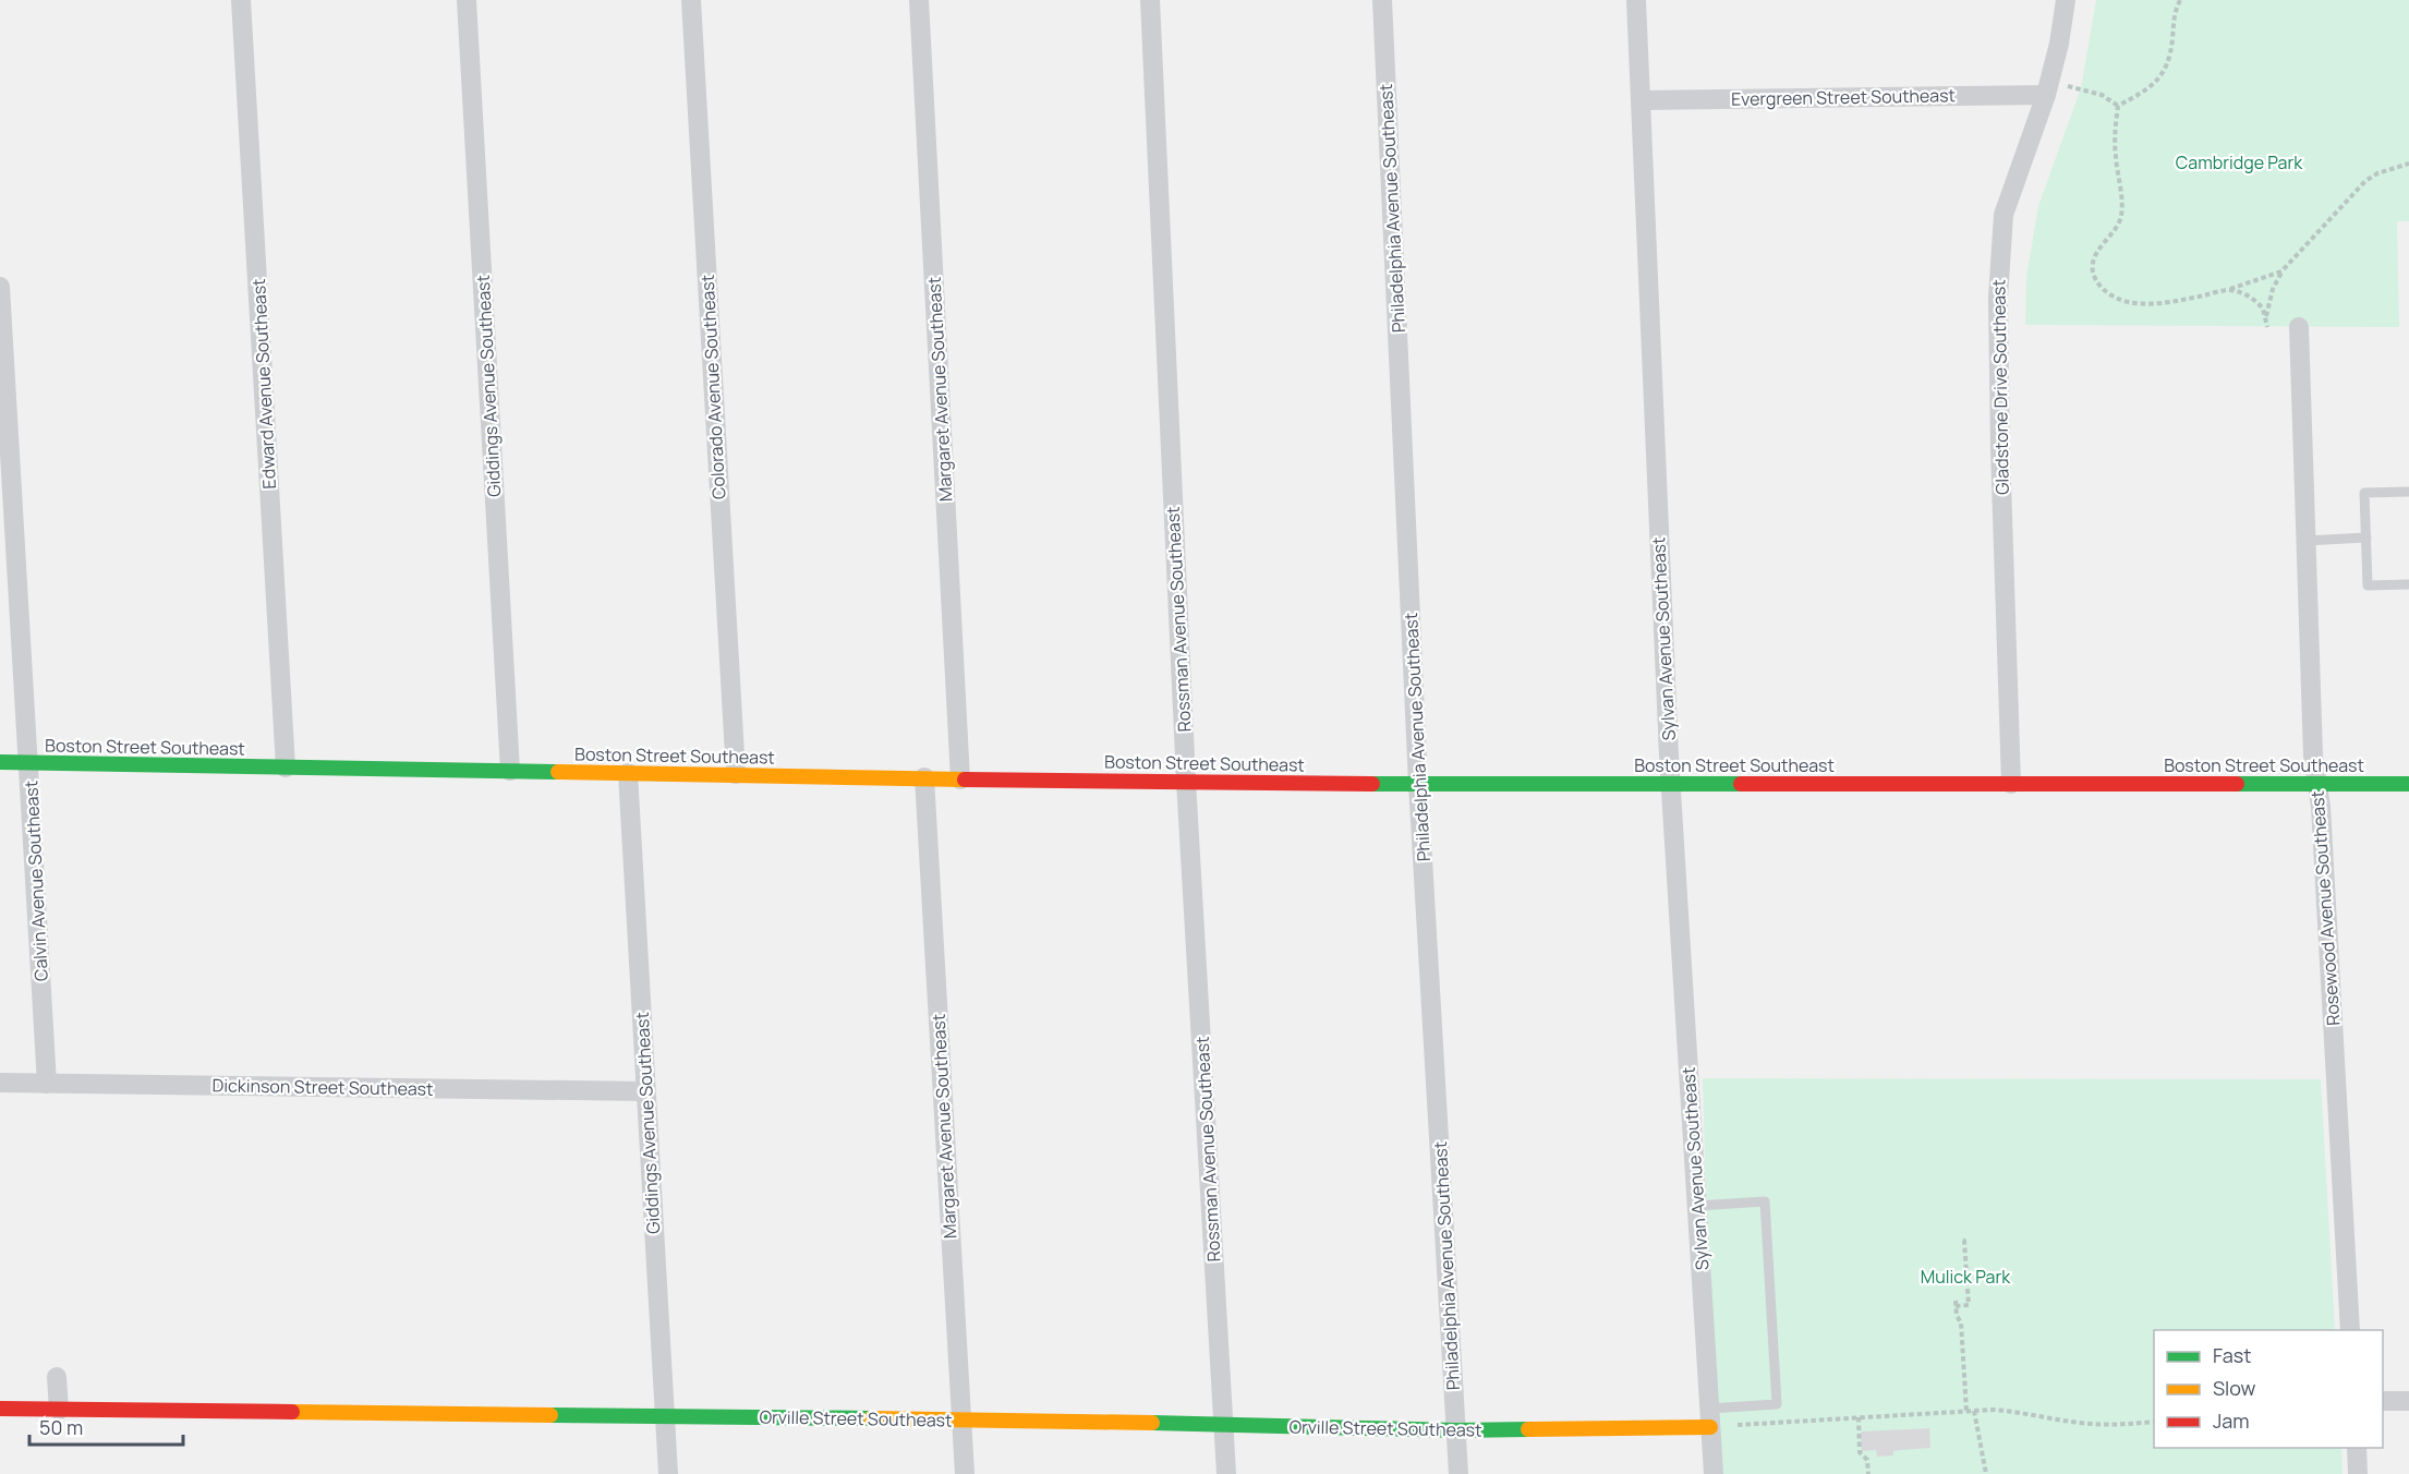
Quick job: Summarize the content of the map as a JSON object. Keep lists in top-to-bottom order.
{
  "streets": {
    "street": [
      "Evergreen Street Southeast",
      "Philadelphia Avenue Southeast",
      "Edward Avenue Southeast",
      "Giddings Avenue Southeast",
      "Colorado Avenue Southeast",
      "Gladstone Drive Southeast",
      "Margaret Avenue Southeast",
      "Rossman Avenue Southeast",
      "Sylvan Avenue Southeast",
      "Boston Street Southeast",
      "Calvin Avenue Southeast",
      "Rosewood Avenue Southeast",
      "Dickinson Street Southeast",
      "Orville Street Southeast"
    ]
  },
  "crossings": [
    ["Evergreen Street Southeast", "Gladstone Drive Southeast"],
    ["Evergreen Street Southeast", "Sylvan Avenue Southeast"],
    ["Philadelphia Avenue Southeast", "Boston Street Southeast"],
    ["Philadelphia Avenue Southeast", "Orville Street Southeast"],
    ["Edward Avenue Southeast", "Boston Street Southeast"],
    ["Giddings Avenue Southeast", "Boston Street Southeast"],
    ["Giddings Avenue Southeast", "Dickinson Street Southeast"],
    ["Giddings Avenue Southeast", "Orville Street Southeast"],
    ["Colorado Avenue Southeast", "Boston Street Southeast"],
    ["Gladstone Drive Southeast", "Boston Street Southeast"],
    ["Margaret Avenue Southeast", "Boston Street Southeast"],
    ["Margaret Avenue Southeast", "Orville Street Southeast"],
    ["Rossman Avenue Southeast", "Boston Street Southeast"],
    ["Rossman Avenue Southeast", "Orville Street Southeast"],
    ["Sylvan Avenue Southeast", "Boston Street Southeast"],
    ["Sylvan Avenue Southeast", "Orville Street Southeast"],
    ["Boston Street Southeast", "Calvin Avenue Southeast"],
    ["Boston Street Southeast", "Rosewood Avenue Southeast"],
    ["Calvin Avenue Southeast", "Dickinson Street Southeast"]
  ],
  "parks": ["Cambridge Park", "Mulick Park"],
  "legend": ["Fast", "Slow", "Jam"],
  "scale_bar": "50 m"
}
